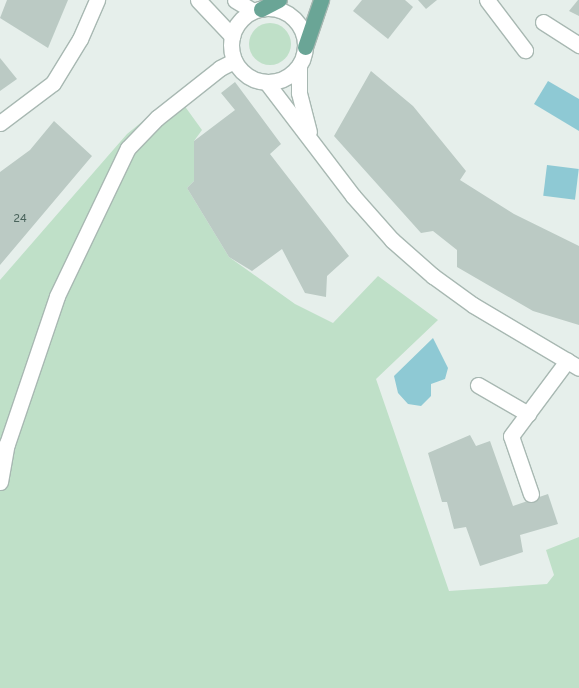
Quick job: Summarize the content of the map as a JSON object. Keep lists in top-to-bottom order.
{
  "house_numbers": ["24"]
}
